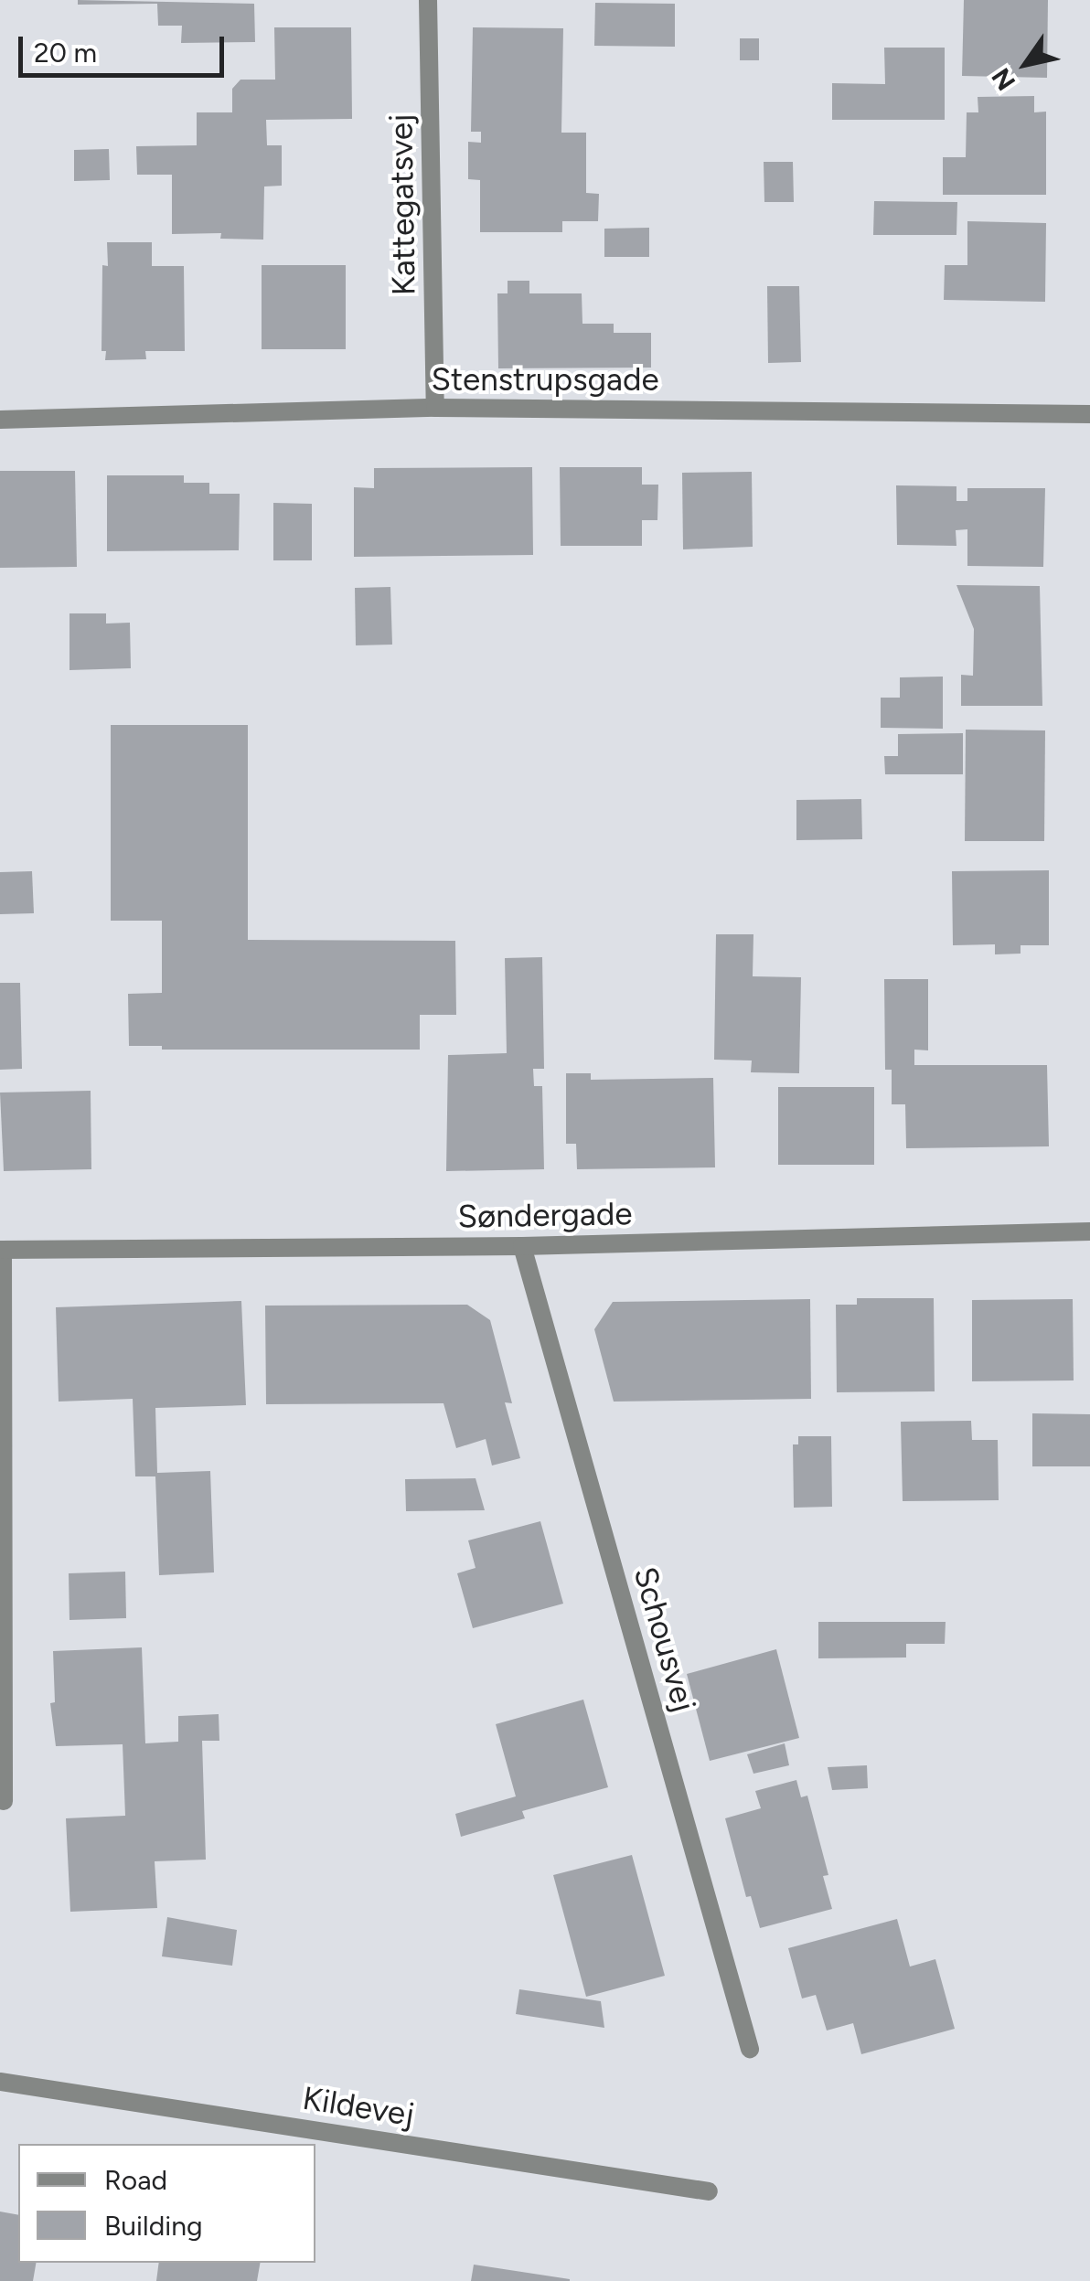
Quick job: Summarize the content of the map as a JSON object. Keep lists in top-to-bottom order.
{
  "streets": {
    "street": [
      "Kattegatsvej",
      "Stenstrupsgade",
      "Søndergade",
      "Schousvej",
      "Kildevej"
    ]
  },
  "crossings": [
    ["Kattegatsvej", "Stenstrupsgade"],
    ["Søndergade", "Schousvej"]
  ],
  "legend": ["Road", "Building"],
  "scale_bar": "20 m",
  "north": "bottom left"
}
